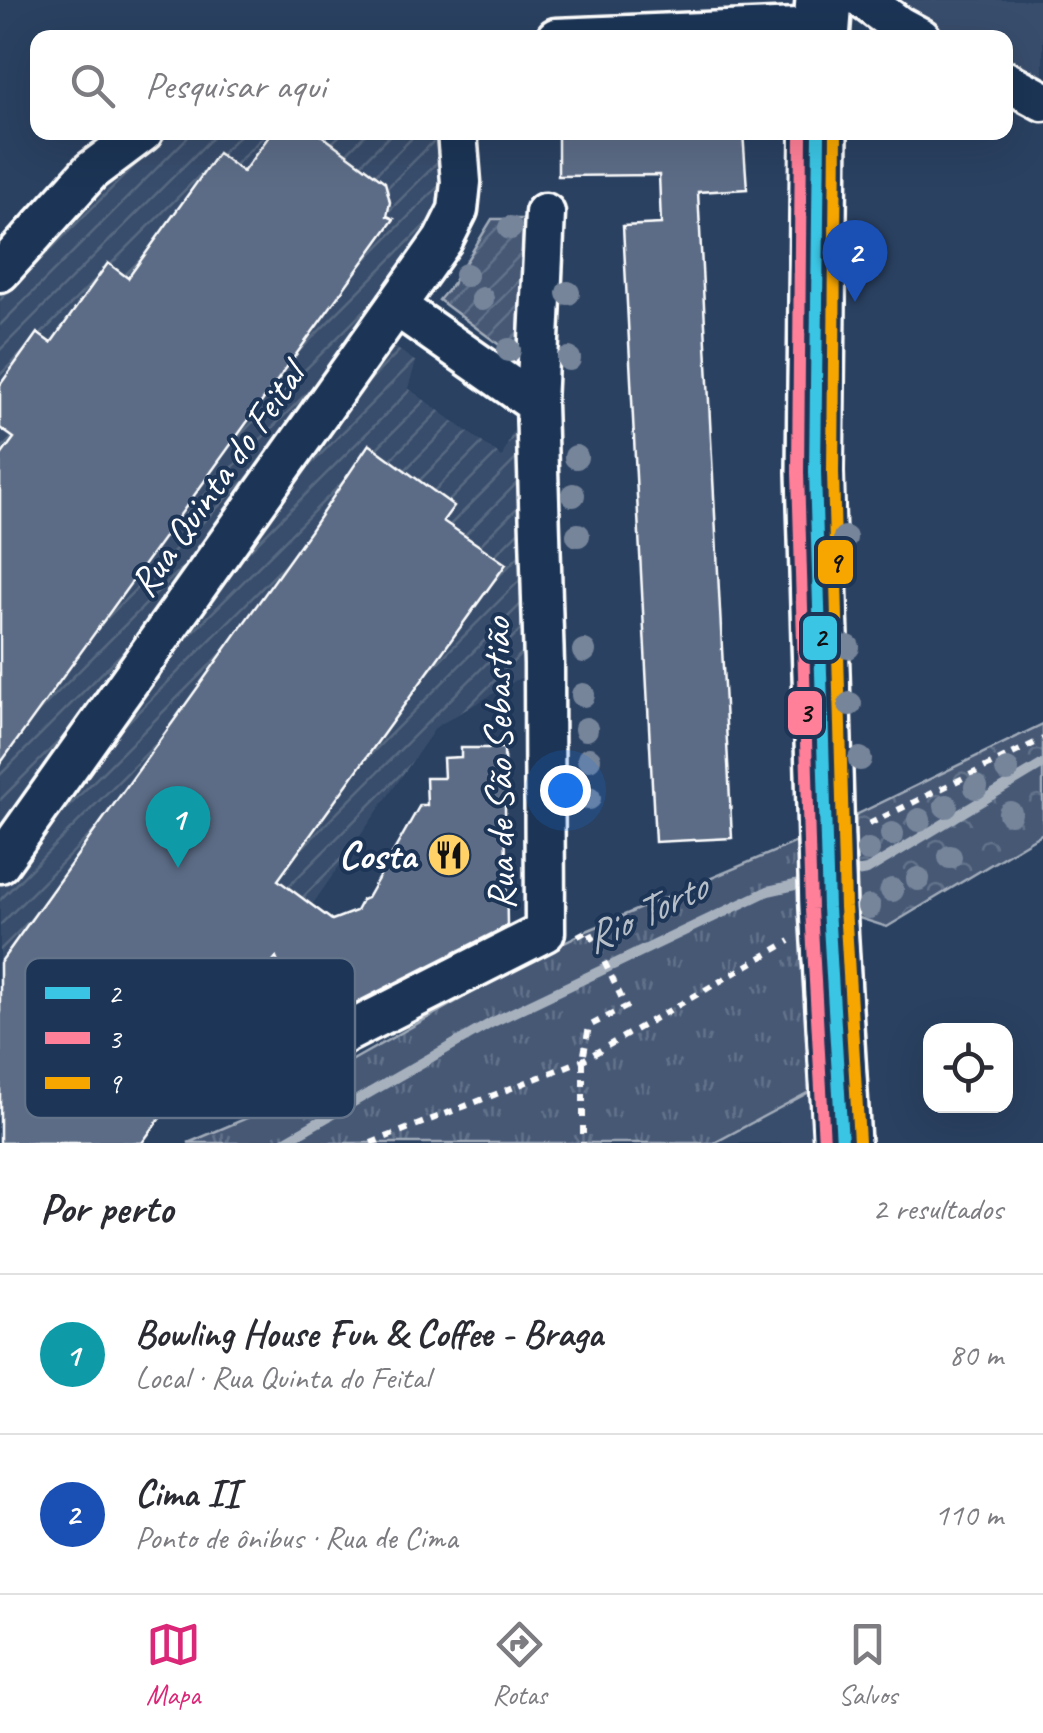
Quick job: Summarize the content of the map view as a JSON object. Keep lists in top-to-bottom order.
{
  "streets": {
    "street": ["Rua Quinta do Feital", "Rua de São Sebastião"]
  },
  "water": ["Rio Torto"],
  "places": {
    "restaurant": ["Costa"]
  },
  "lines": ["transit line 2", "transit line 3", "transit line 9"],
  "legend": ["2", "3", "9"],
  "page": {
    "search": "Pesquisar aqui",
    "pins": ["2", "1"],
    "heading": ["Por perto", "2 resultados"],
    "list": [
      {
        "mark": "1",
        "name": "Bowling House Fun & Coffee - Braga",
        "note": "Local · Rua Quinta do Feital",
        "value": "80 m"
      },
      {
        "mark": "2",
        "name": "Cima II",
        "note": "Ponto de ônibus · Rua de Cima",
        "value": "110 m"
      }
    ],
    "nav": ["Mapa", "Rotas", "Salvos"]
  }
}
